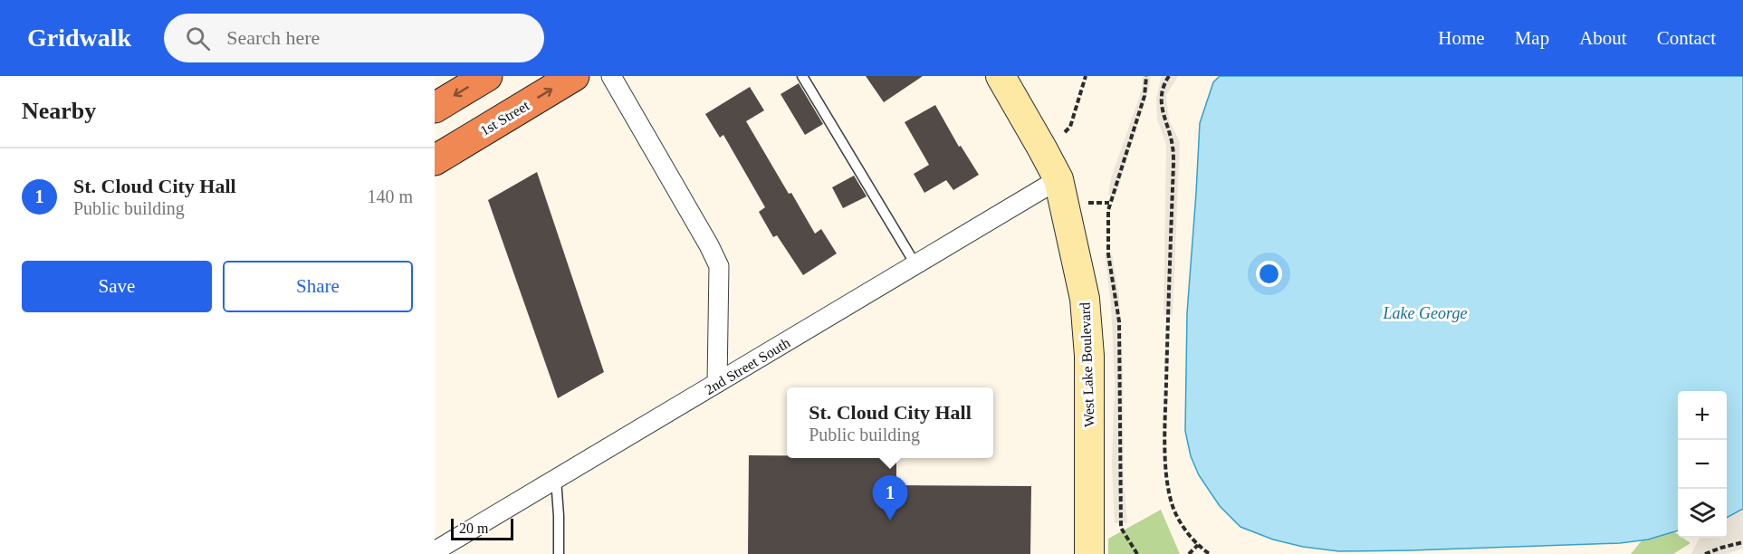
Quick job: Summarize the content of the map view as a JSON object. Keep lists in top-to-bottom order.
{
  "streets": {
    "highway": ["1st Street"],
    "street": ["West Lake Boulevard", "2nd Street South"]
  },
  "crossings": [
    ["West Lake Boulevard", "2nd Street South"]
  ],
  "water": ["Lake George"],
  "scale_bar": "20 m",
  "page": {
    "header": "Gridwalk",
    "search": "Search here",
    "nav": [
      "Home",
      "Map",
      "About",
      "Contact"
    ],
    "heading": "Nearby",
    "list": [
      {
        "mark": "1",
        "name": "St. Cloud City Hall",
        "note": "Public building",
        "value": "140 m"
      }
    ],
    "buttons": ["Save", "Share"],
    "popup": ["St. Cloud City Hall", "Public building"],
    "map_buttons": ["+", "−"],
    "pins": "1",
    "scale": "20 m"
  }
}
